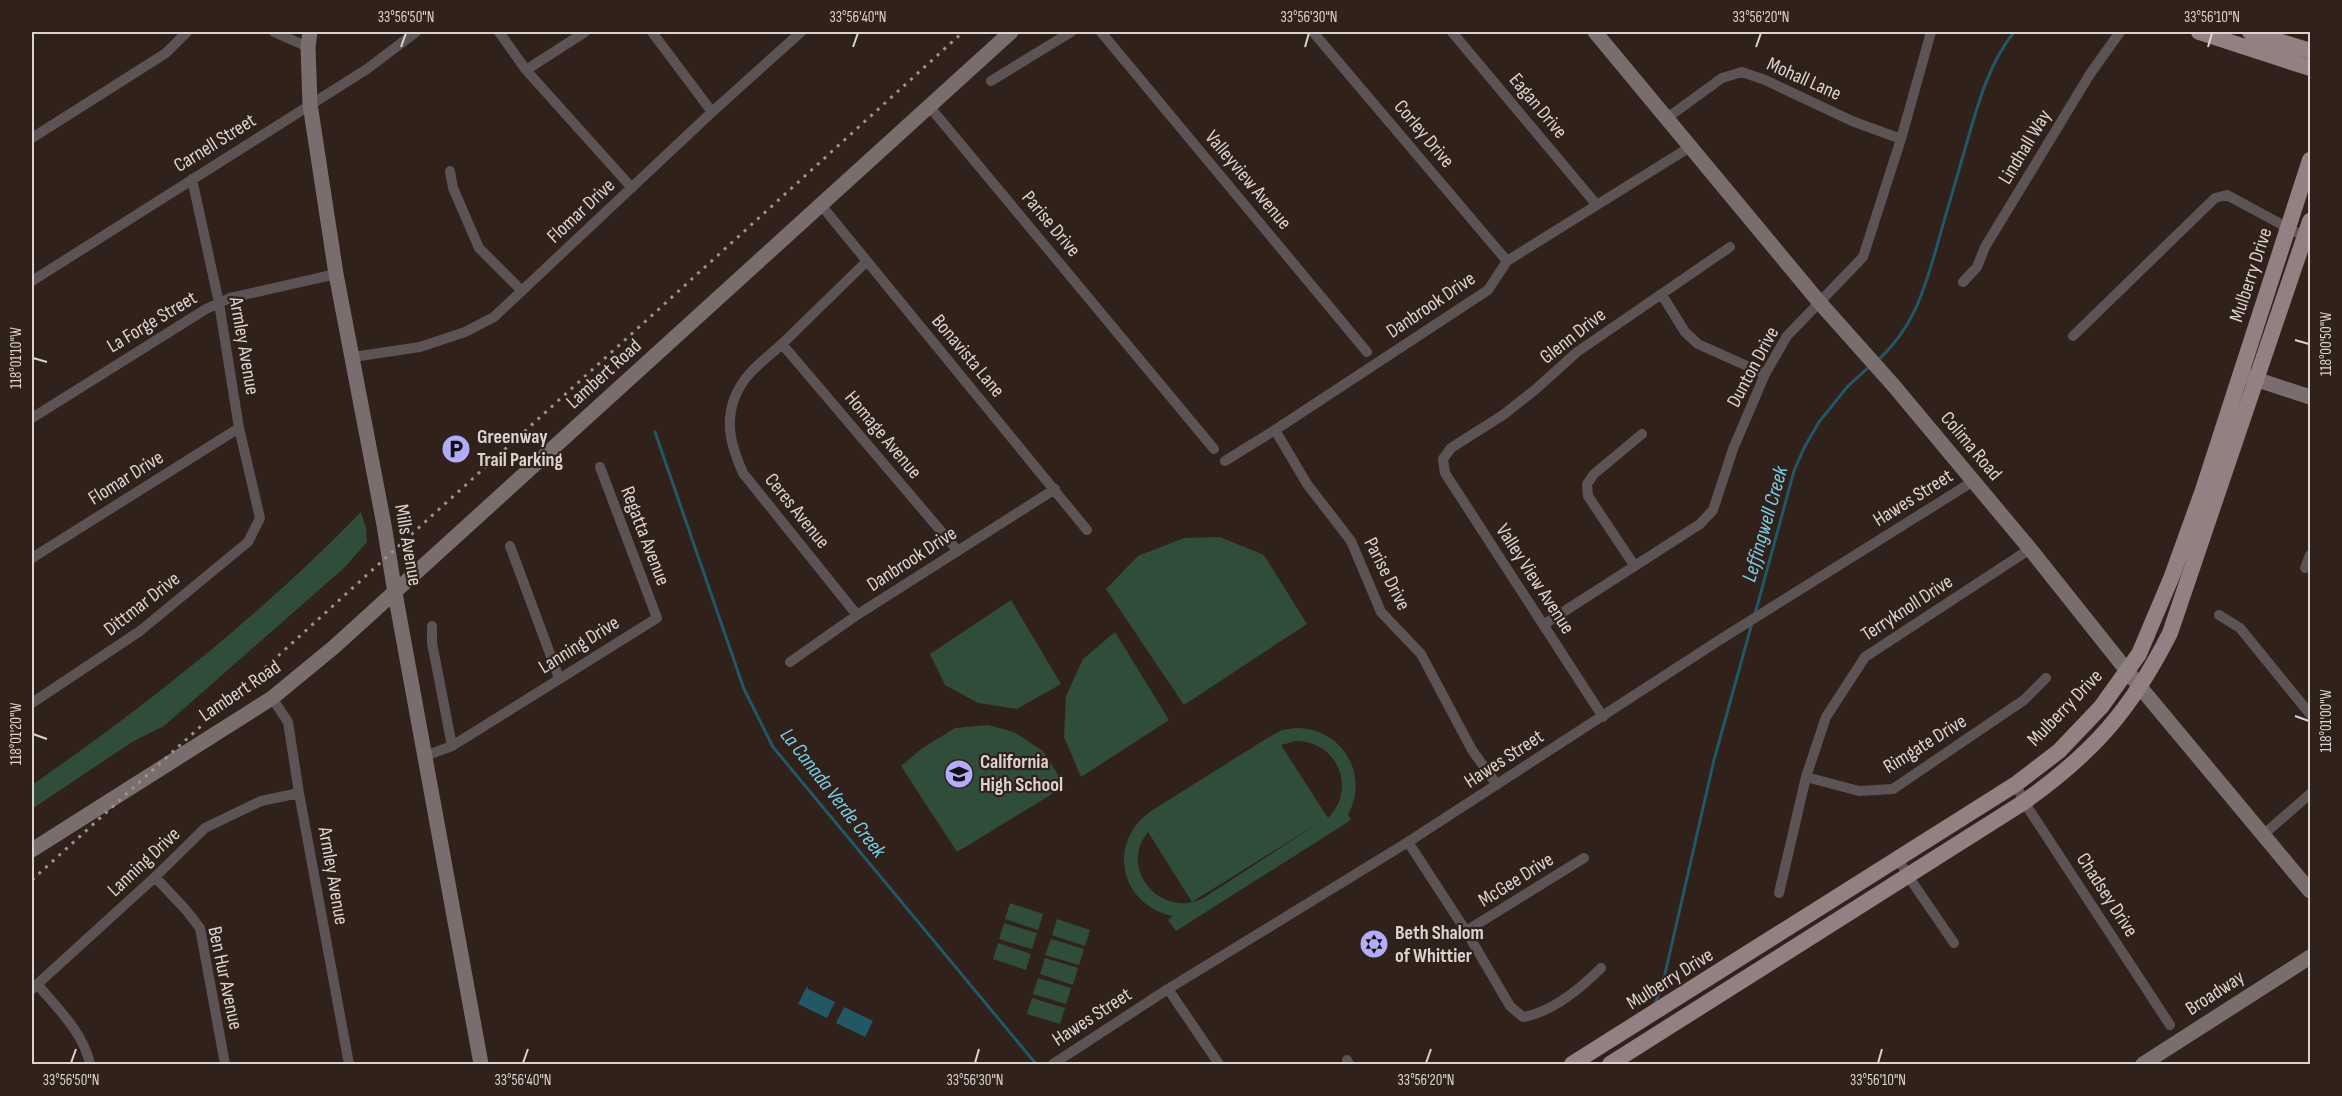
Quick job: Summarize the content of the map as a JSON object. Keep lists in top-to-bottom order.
{
  "streets": {
    "main road": [
      "Mulberry Drive",
      "Lambert Road",
      "Colima Road",
      "Mills Avenue",
      "Broadway"
    ],
    "street": [
      "Mohall Lane",
      "Eagan Drive",
      "Corley Drive",
      "Carnell Street",
      "Lindhall Way",
      "Valleyview Avenue",
      "Flomar Drive",
      "Parise Drive",
      "Danbrook Drive",
      "La Forge Street",
      "Glenn Drive",
      "Armley Avenue",
      "Bonavista Lane",
      "Dunton Drive",
      "Homage Avenue",
      "Hawes Street",
      "Ceres Avenue",
      "Regatta Avenue",
      "Valley View Avenue",
      "Dittmar Drive",
      "Terryknoll Drive",
      "Lanning Drive",
      "Rimgate Drive",
      "McGee Drive",
      "Chadsey Drive",
      "Ben Hur Avenue"
    ]
  },
  "crossings": [
    ["Mohall Lane", "Dunton Drive"],
    ["Mohall Lane", "Colima Road"],
    ["Eagan Drive", "Danbrook Drive"],
    ["Corley Drive", "Danbrook Drive"],
    ["Carnell Street", "Armley Avenue"],
    ["Carnell Street", "Mills Avenue"],
    ["Flomar Drive", "Armley Avenue"],
    ["Flomar Drive", "Mills Avenue"],
    ["Parise Drive", "Danbrook Drive"],
    ["Parise Drive", "Lambert Road"],
    ["Parise Drive", "Hawes Street"],
    ["Mulberry Drive", "Colima Road"],
    ["Mulberry Drive", "Chadsey Drive"],
    ["Danbrook Drive", "Bonavista Lane"],
    ["Danbrook Drive", "Homage Avenue"],
    ["Danbrook Drive", "Colima Road"],
    ["Danbrook Drive", "Ceres Avenue"],
    ["La Forge Street", "Armley Avenue"],
    ["La Forge Street", "Mills Avenue"],
    ["Glenn Drive", "Valley View Avenue"],
    ["Armley Avenue", "Lambert Road"],
    ["Armley Avenue", "Dittmar Drive"],
    ["Armley Avenue", "Lanning Drive"],
    ["Bonavista Lane", "Lambert Road"],
    ["Dunton Drive", "Colima Road"],
    ["Dunton Drive", "Valley View Avenue"],
    ["Lambert Road", "Mills Avenue"],
    ["Homage Avenue", "Ceres Avenue"],
    ["Colima Road", "Hawes Street"],
    ["Colima Road", "Terryknoll Drive"],
    ["Hawes Street", "Valley View Avenue"],
    ["Regatta Avenue", "Lanning Drive"],
    ["Mills Avenue", "Lanning Drive"],
    ["Terryknoll Drive", "Rimgate Drive"],
    ["Lanning Drive", "Ben Hur Avenue"]
  ],
  "water": ["Leffingwell Creek", "La Canada Verde Creek"],
  "places": {
    "parking": ["Greenway Trail Parking"],
    "school or university": ["California High School"],
    "synagogue": ["Beth Shalom of Whittier"]
  },
  "coordinates": [
    "33°56'50\"N",
    "33°56'40\"N",
    "33°56'30\"N",
    "33°56'20\"N",
    "33°56'10\"N",
    "118°00'50\"W",
    "118°01'10\"W",
    "118°01'00\"W",
    "118°01'20\"W"
  ]
}
